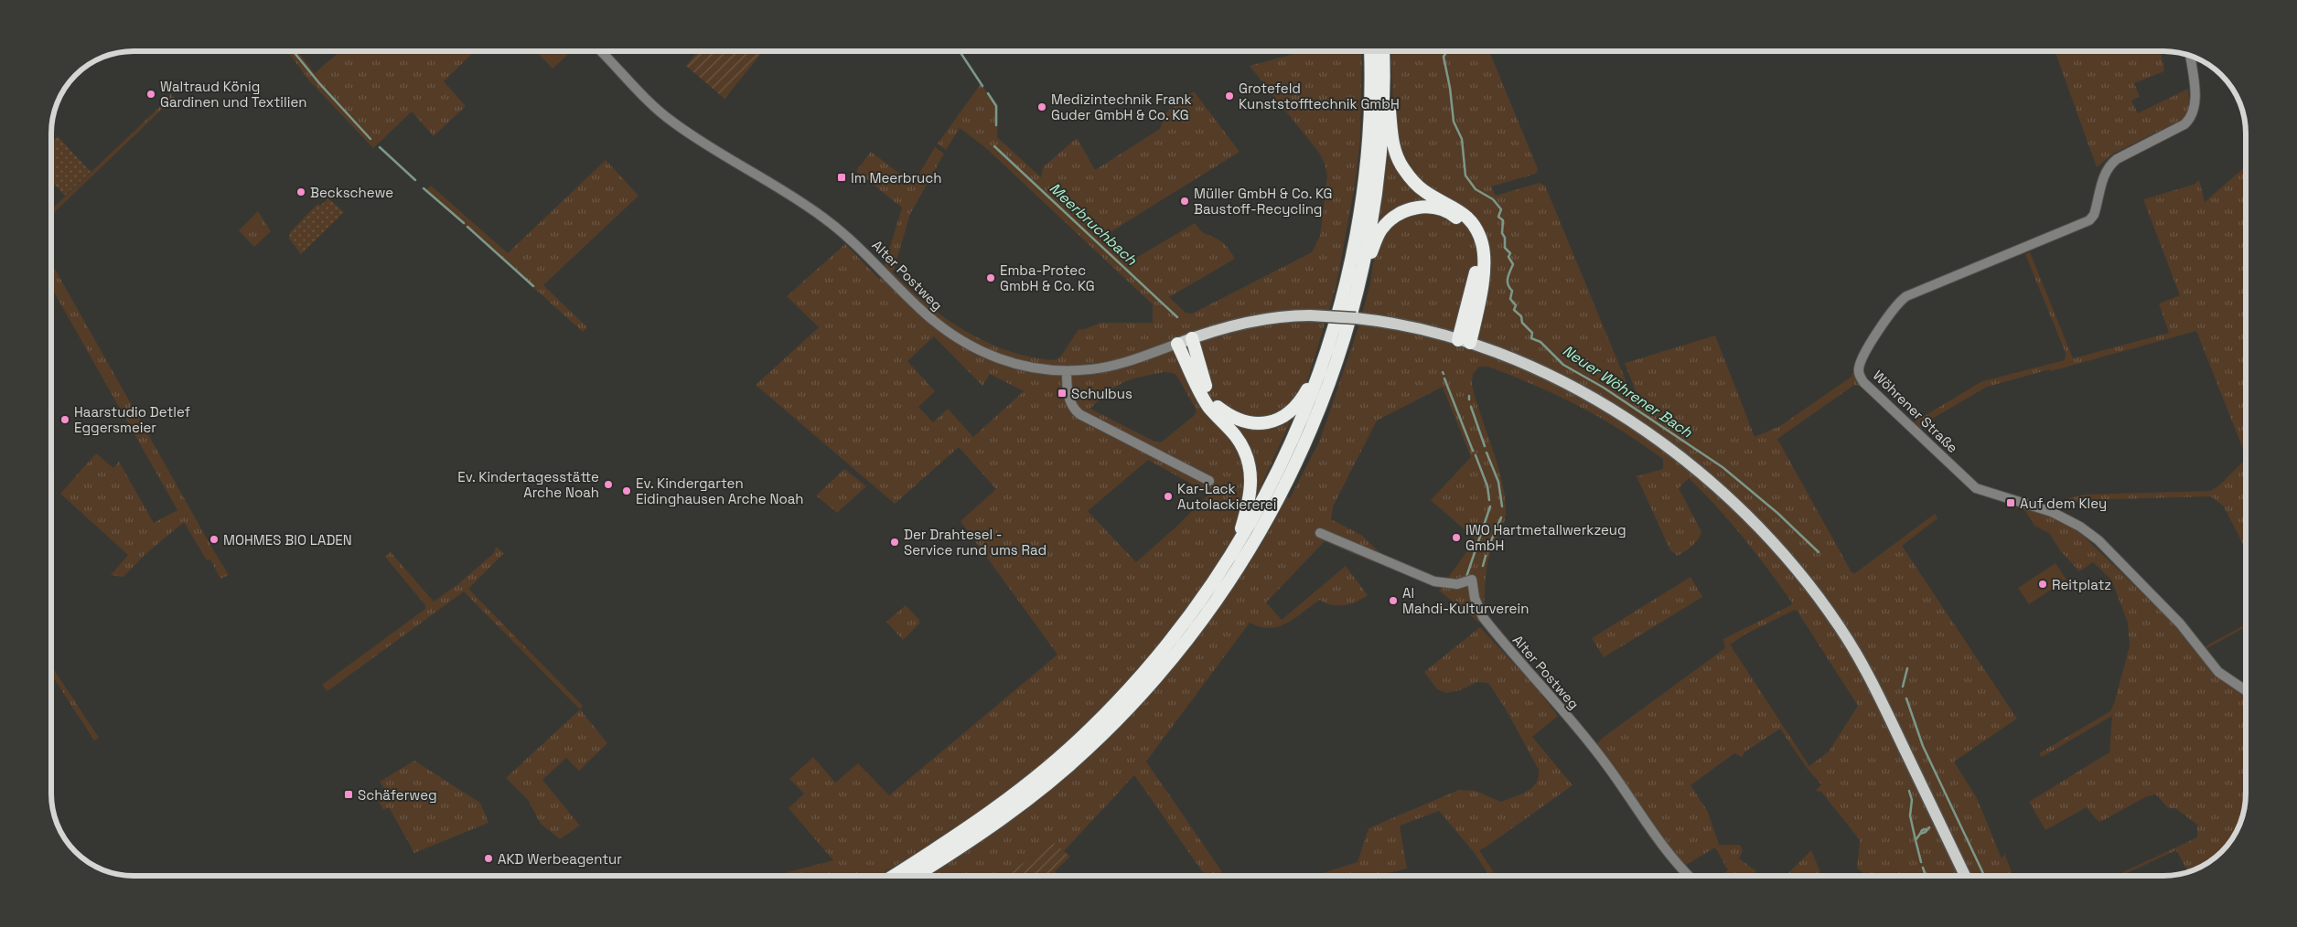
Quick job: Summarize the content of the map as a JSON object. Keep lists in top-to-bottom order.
{
  "streets": {
    "street": ["Alter Postweg", "Wöhrener Straße"]
  },
  "water": ["Meerbruchbach", "Neuer Wöhrener Bach"],
  "places": {
    "other": [
      "Waltraud König Gardinen und Textilien",
      "Grotefeld Kunststofftechnik GmbH",
      "Medizintechnik Frank Guder GmbH & Co. KG",
      "Beckschewe",
      "Müller GmbH & Co. KG Baustoff-Recycling",
      "Emba-Protec GmbH & Co. KG",
      "Haarstudio Detlef Eggersmeier",
      "Ev. Kindertagesstätte Arche Noah",
      "Ev. Kindergarten Eidinghausen Arche Noah",
      "Kar-Lack Autolackiererei",
      "IWO Hartmetallwerkzeug GmbH",
      "MOHMES BIO LADEN",
      "Der Drahtesel - Service rund ums Rad",
      "Reitplatz",
      "Al Mahdi-Kulturverein",
      "AKD Werbeagentur"
    ],
    "transit": [
      "Im Meerbruch",
      "Schulbus",
      "Auf dem Kley",
      "Schäferweg"
    ]
  }
}
